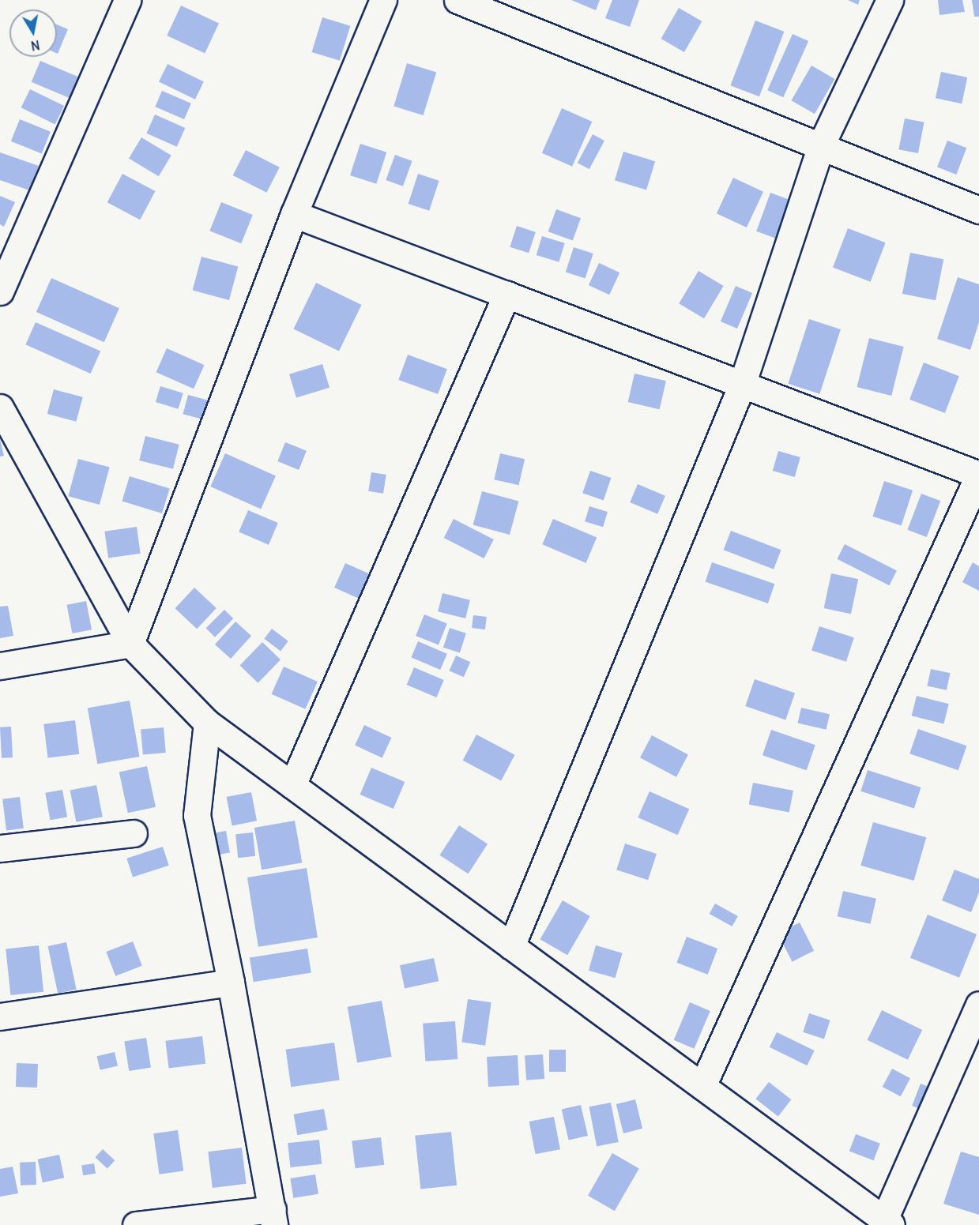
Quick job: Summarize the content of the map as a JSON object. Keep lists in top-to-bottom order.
{
  "north": "bottom"
}
